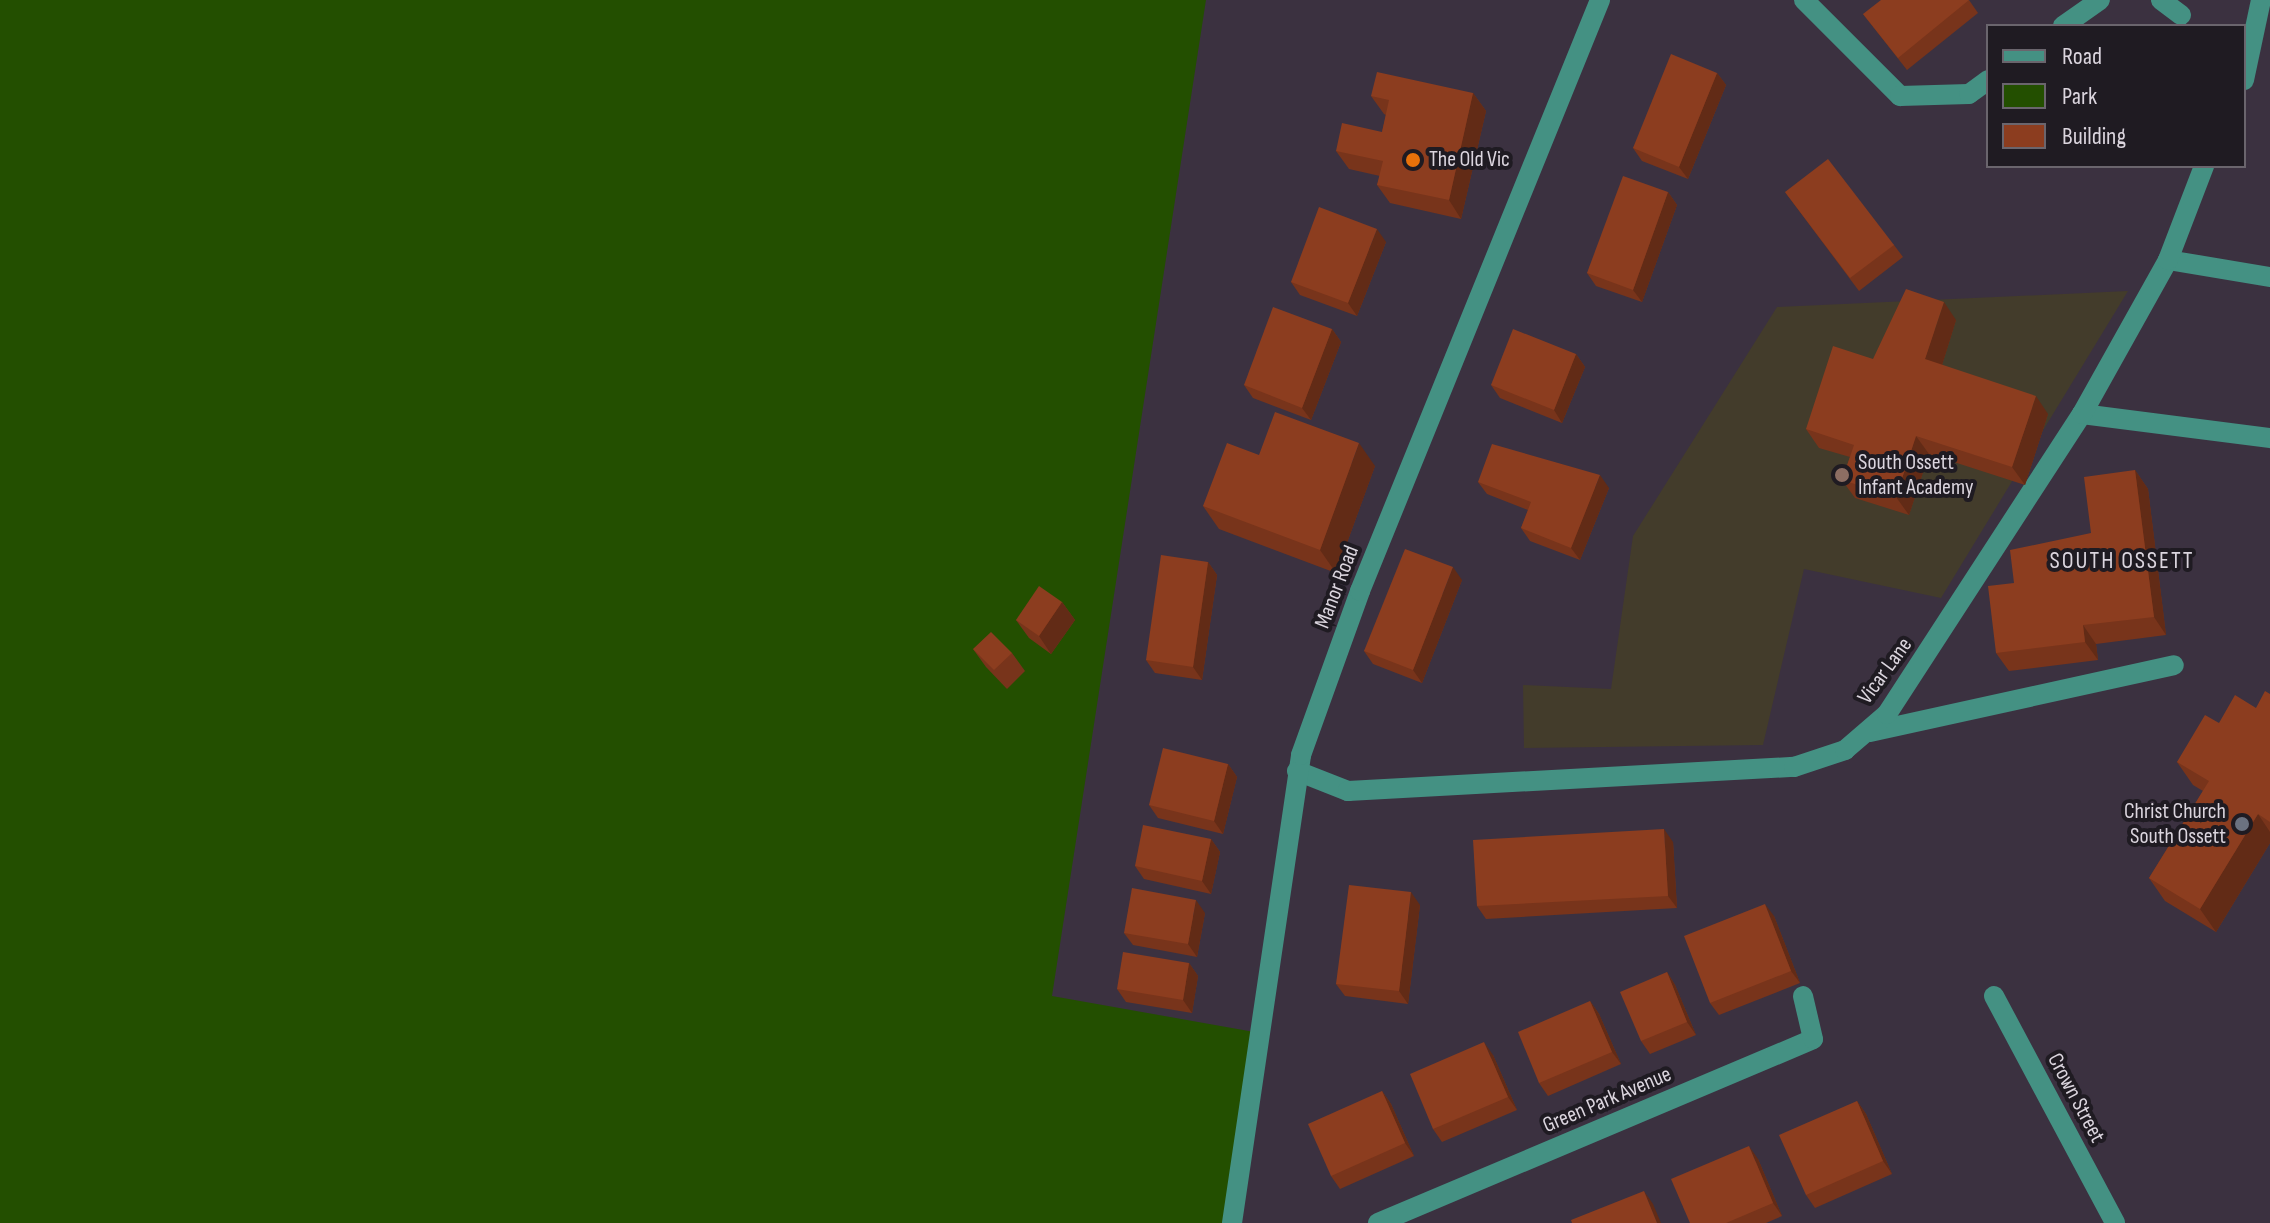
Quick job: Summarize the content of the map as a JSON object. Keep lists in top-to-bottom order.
{
  "streets": {
    "street": [
      "Manor Road",
      "Vicar Lane",
      "Crown Street",
      "Green Park Avenue"
    ]
  },
  "crossings": [
    ["Manor Road", "Vicar Lane"]
  ],
  "districts": ["SOUTH OSSETT"],
  "places": ["The Old Vic", "South Ossett Infant Academy", "Christ Church South Ossett"],
  "legend": ["Road", "Park", "Building"]
}
